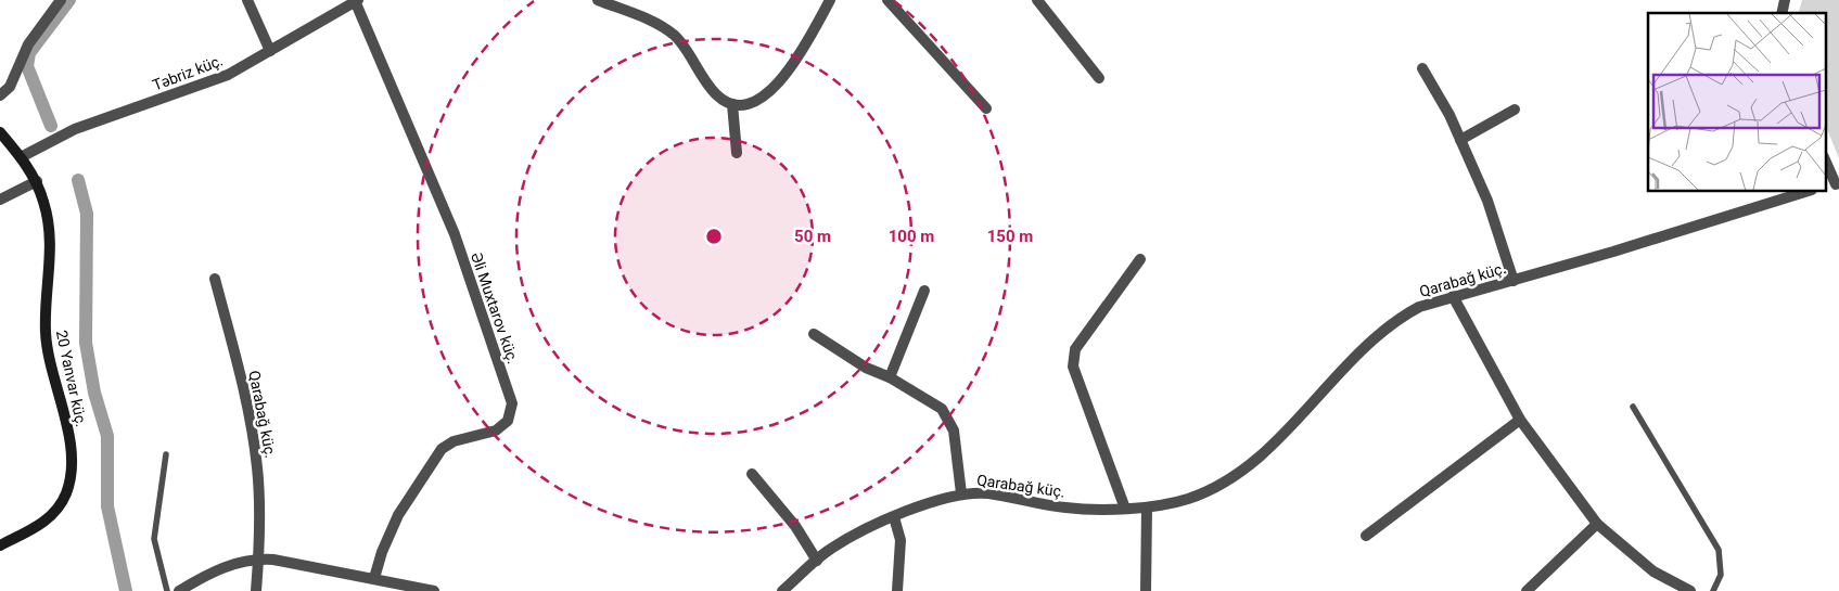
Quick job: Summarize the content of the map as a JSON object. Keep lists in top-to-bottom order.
{
  "streets": {
    "street": [
      "Təbriz küç.",
      "Qarabağ küç.",
      "Əli Muxtarov küç.",
      "20 Yanvar küç."
    ]
  },
  "crossings": [
    ["Təbriz küç.", "Əli Muxtarov küç."],
    ["Təbriz küç.", "20 Yanvar küç."]
  ],
  "rings": ["50 m", "100 m", "150 m"]
}
